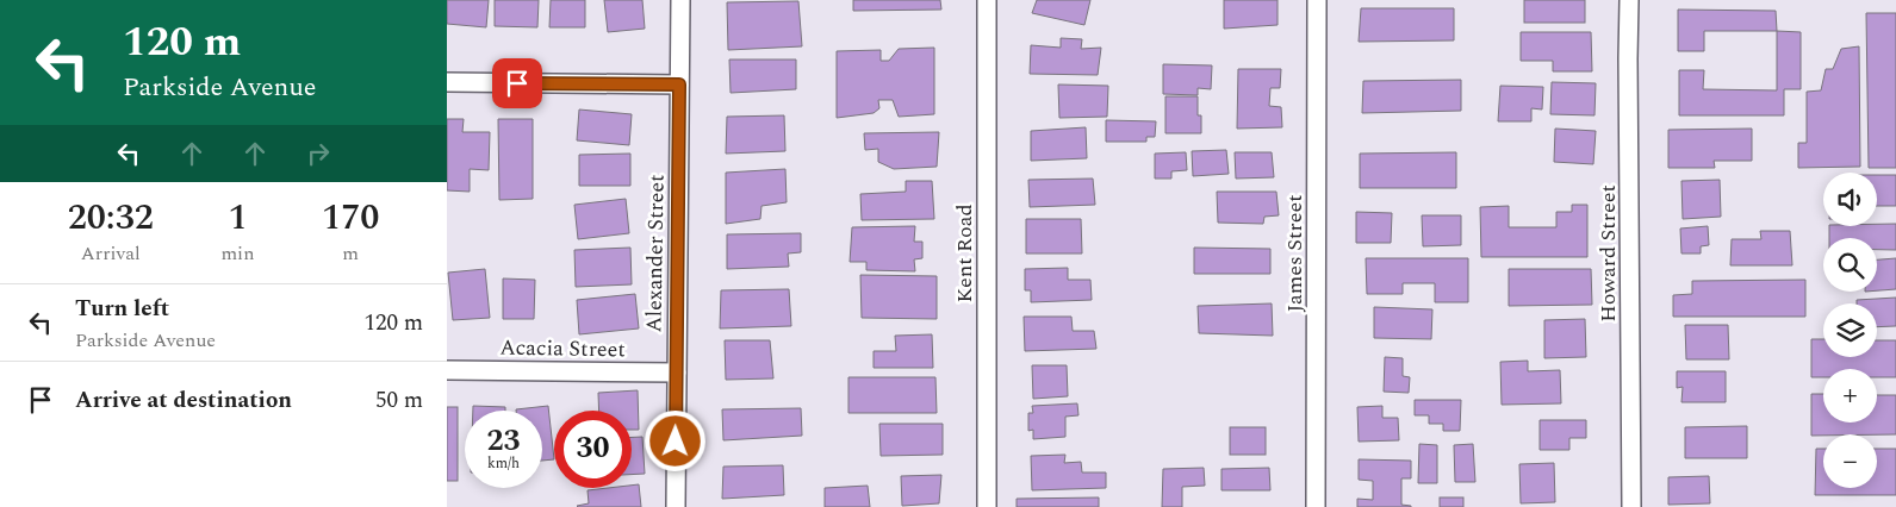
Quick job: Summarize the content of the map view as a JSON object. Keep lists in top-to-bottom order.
{
  "streets": {
    "street": [
      "Alexander Street",
      "Kent Road",
      "James Street",
      "Howard Street",
      "Acacia Street"
    ]
  },
  "crossings": [
    ["Alexander Street", "Acacia Street"]
  ],
  "page": {
    "turn": ["120 m", "Parkside Avenue"],
    "map_buttons": ["+", "−"],
    "eta": [
      "20:32",
      "Arrival",
      "1",
      "min",
      "170",
      "m"
    ],
    "list": [
      {
        "name": "Turn left",
        "note": "Parkside Avenue",
        "value": "120 m"
      },
      {
        "name": "Arrive at destination",
        "value": "50 m"
      }
    ],
    "speed": "23 km/h",
    "limit": "30"
  }
}
